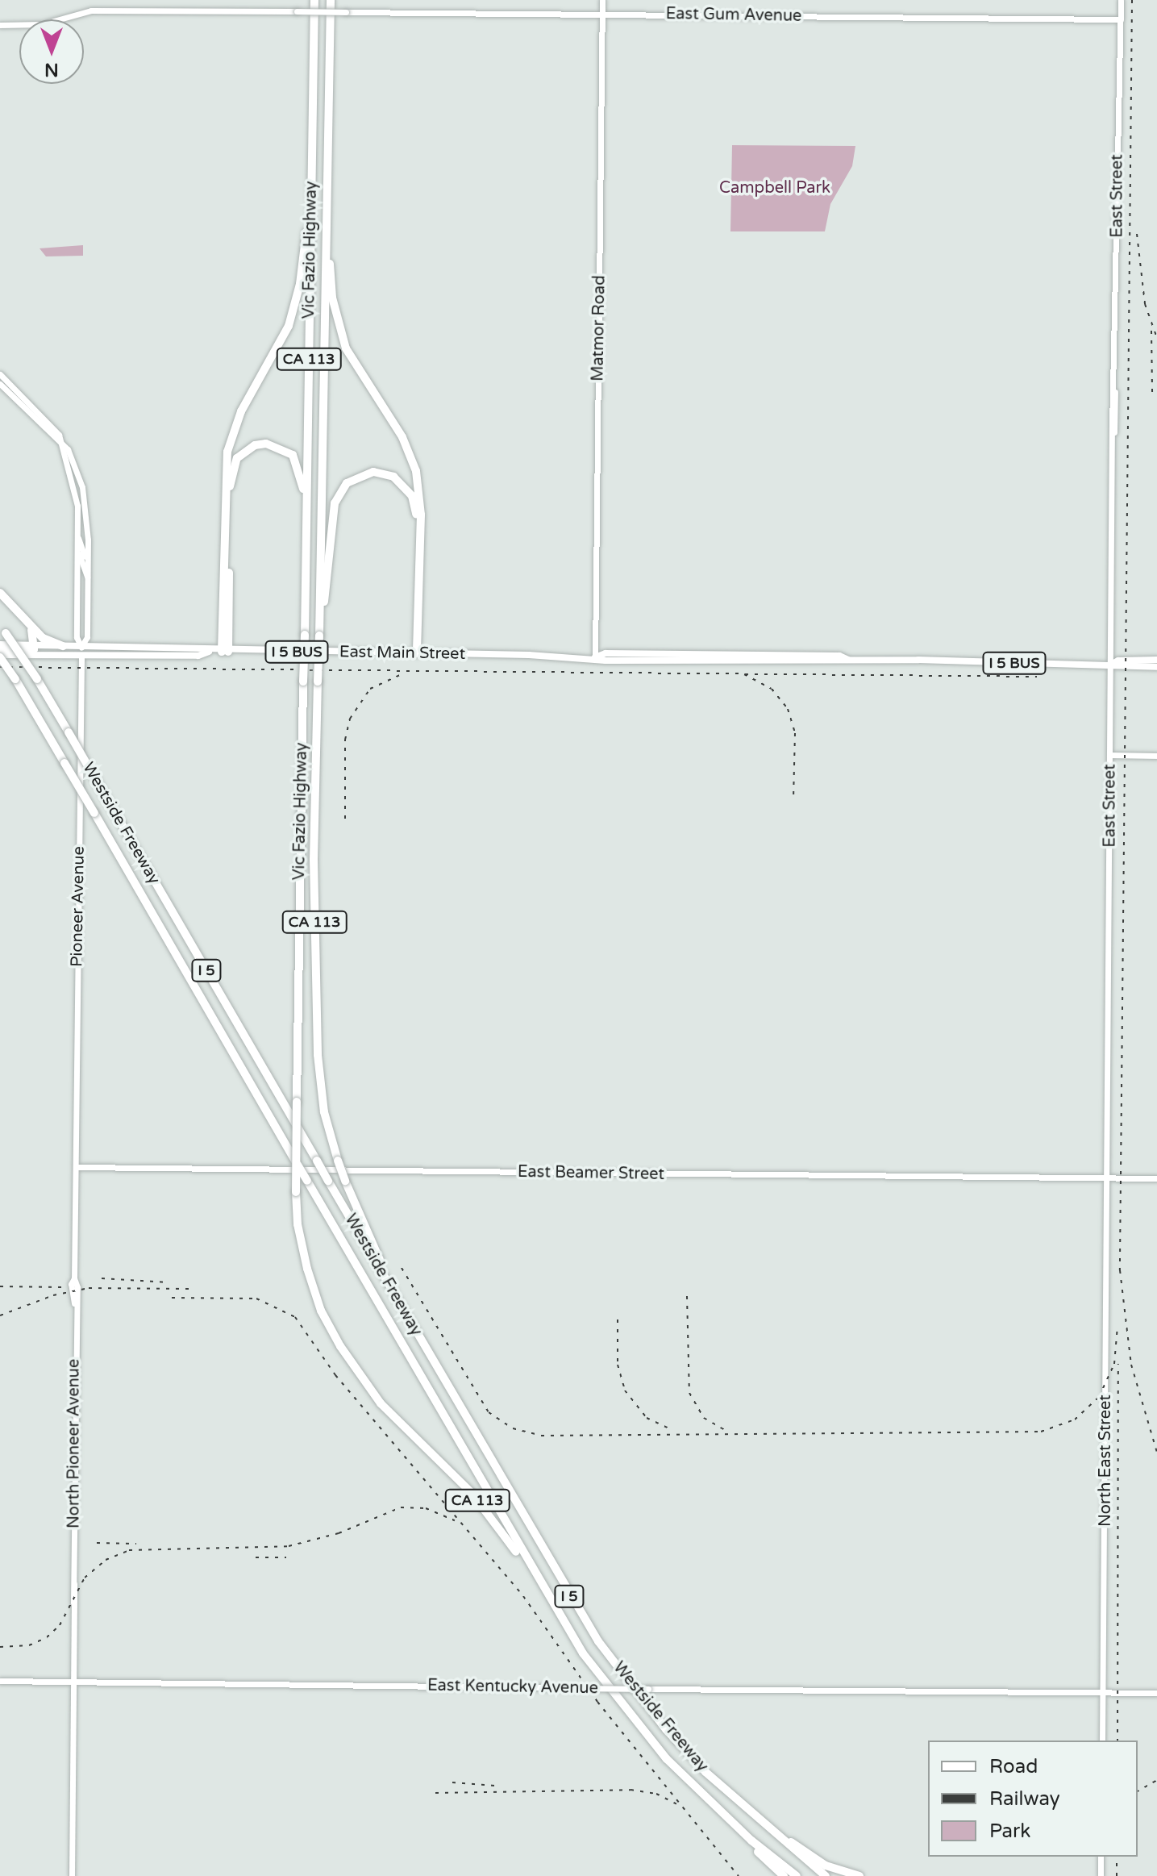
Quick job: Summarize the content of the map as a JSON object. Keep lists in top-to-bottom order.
{
  "streets": {
    "highway": [
      "Vic Fazio Highway",
      "CA 113",
      "Westside Freeway",
      "I 5"
    ],
    "main road": ["I 5 BUS", "East Main Street"],
    "street": [
      "East Gum Avenue",
      "East Street",
      "Matmor Road",
      "Pioneer Avenue",
      "East Beamer Street",
      "North Pioneer Avenue",
      "North East Street",
      "East Kentucky Avenue"
    ]
  },
  "crossings": [
    ["East Gum Avenue", "East Street"],
    ["East Gum Avenue", "Matmor Road"],
    ["East Street", "I 5 BUS"],
    ["East Street", "East Main Street"],
    ["East Street", "East Beamer Street"],
    ["East Street", "North East Street"],
    ["Vic Fazio Highway", "Westside Freeway"],
    ["Matmor Road", "East Main Street"],
    ["I 5 BUS", "East Main Street"],
    ["East Main Street", "Westside Freeway"],
    ["East Main Street", "Pioneer Avenue"],
    ["Pioneer Avenue", "East Beamer Street"],
    ["Pioneer Avenue", "North Pioneer Avenue"],
    ["East Beamer Street", "North Pioneer Avenue"],
    ["East Beamer Street", "North East Street"],
    ["North Pioneer Avenue", "East Kentucky Avenue"],
    ["North East Street", "East Kentucky Avenue"]
  ],
  "parks": ["Campbell Park"],
  "legend": ["Road", "Railway", "Park"],
  "north": "bottom"
}
